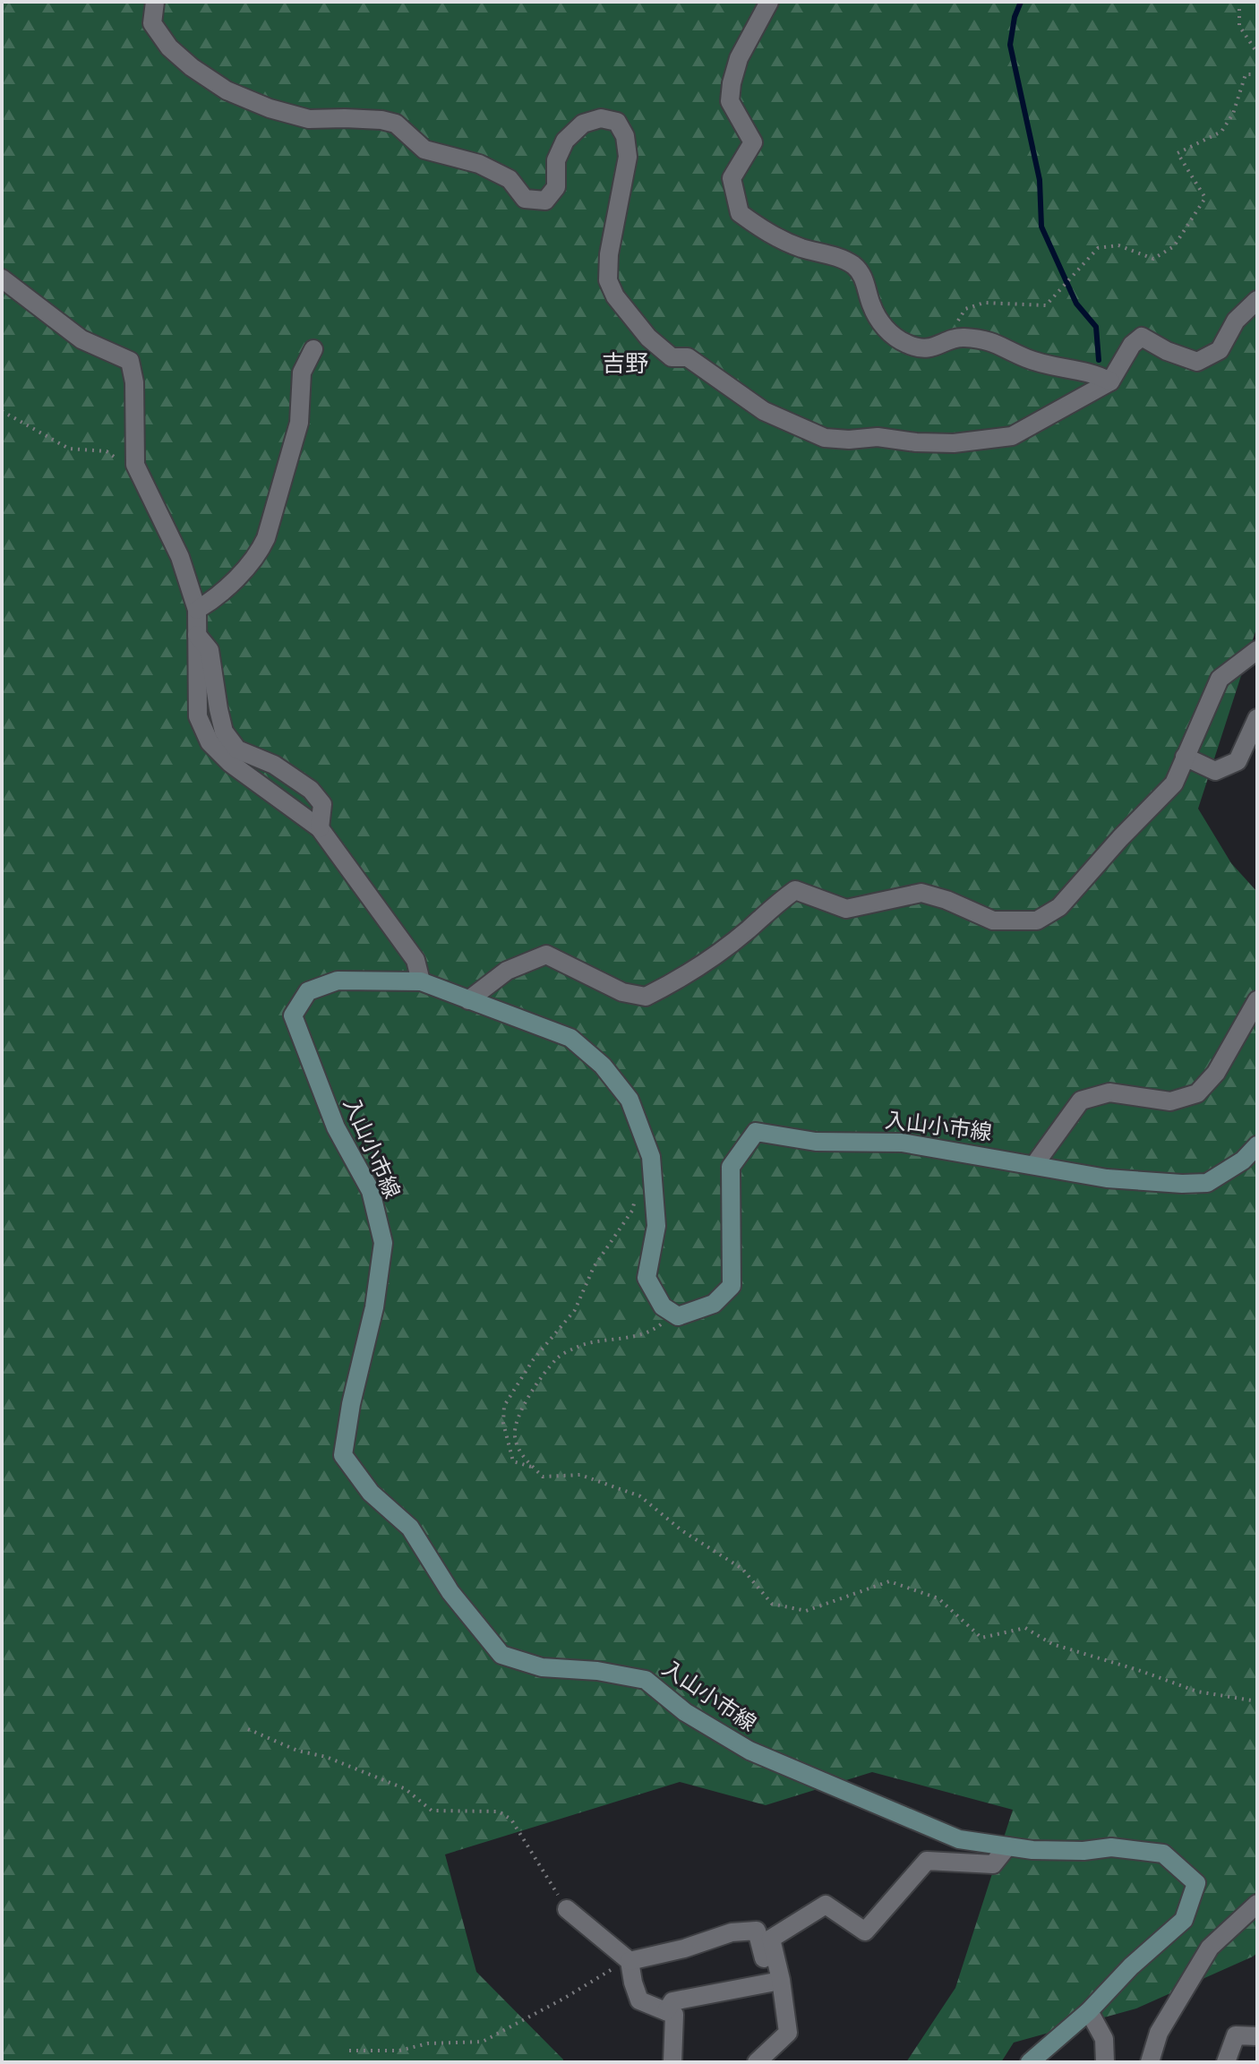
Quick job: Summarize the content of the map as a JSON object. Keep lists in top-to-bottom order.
{
  "streets": {
    "main road": ["入山小市線"]
  },
  "districts": ["吉野"]
}
